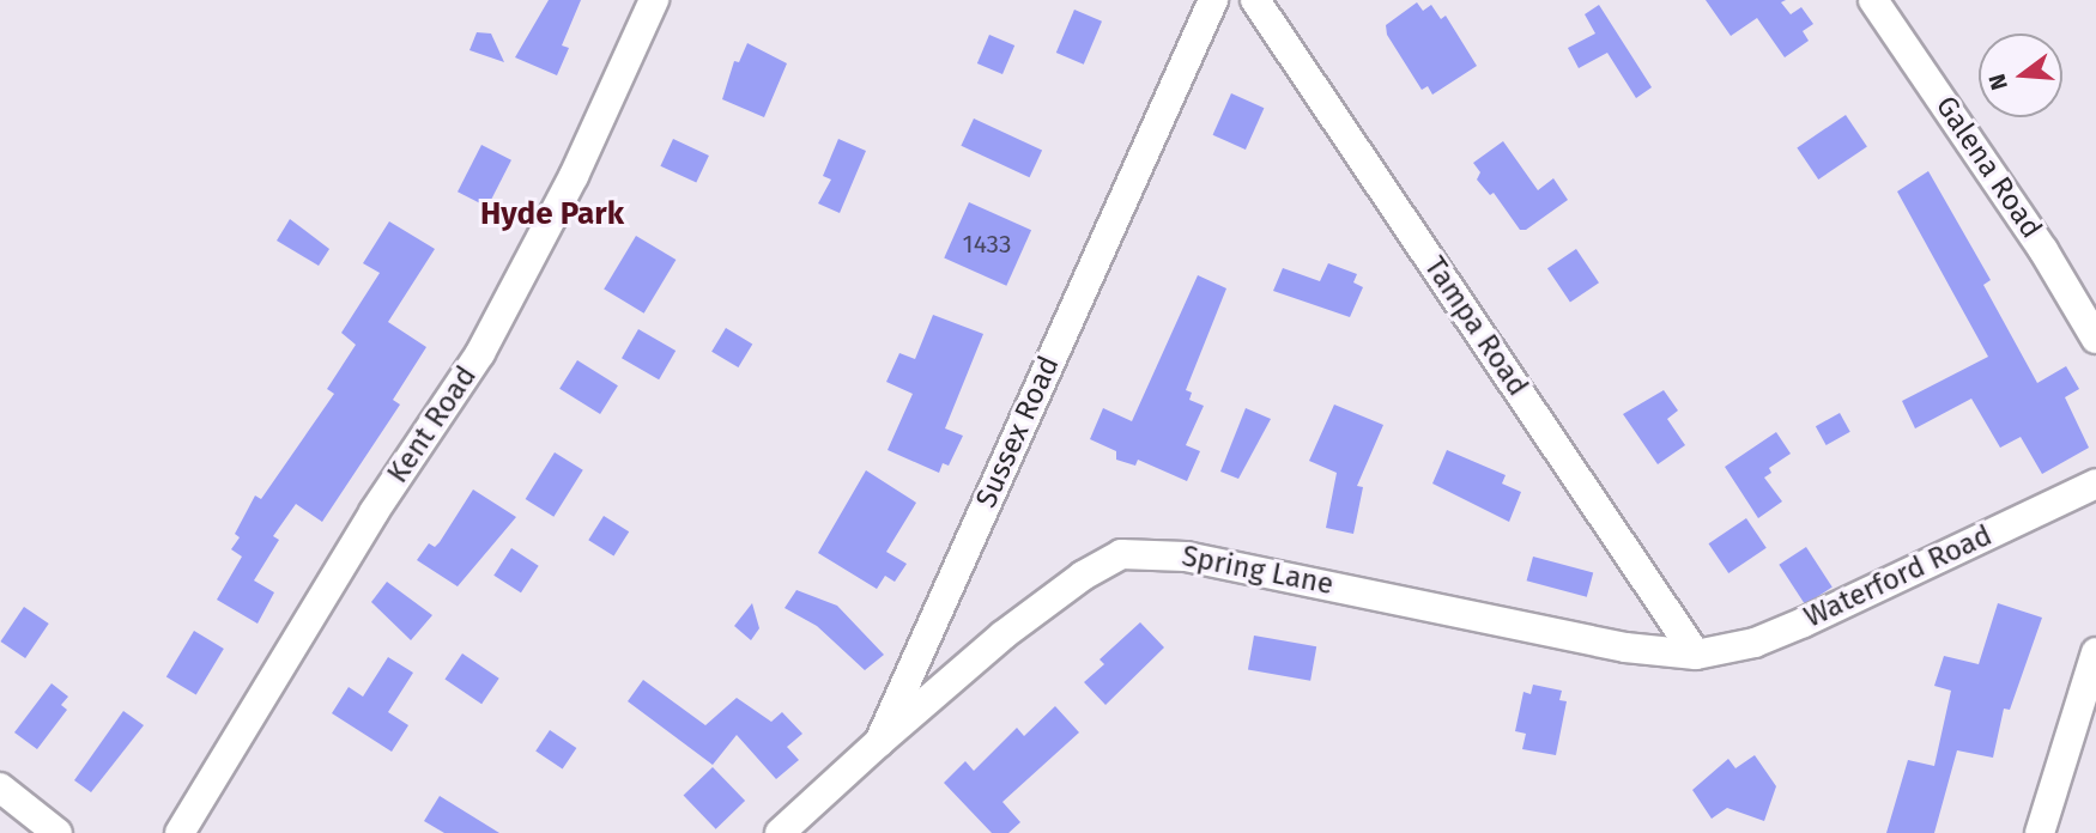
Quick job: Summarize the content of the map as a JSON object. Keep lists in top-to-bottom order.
{
  "streets": {
    "street": [
      "Galena Road",
      "Tampa Road",
      "Kent Road",
      "Sussex Road",
      "Spring Lane",
      "Waterford Road"
    ]
  },
  "crossings": [
    ["Tampa Road", "Spring Lane"],
    ["Tampa Road", "Waterford Road"],
    ["Sussex Road", "Spring Lane"],
    ["Spring Lane", "Waterford Road"]
  ],
  "districts": ["Hyde Park"],
  "house_numbers": ["1433"],
  "north": "left"
}
